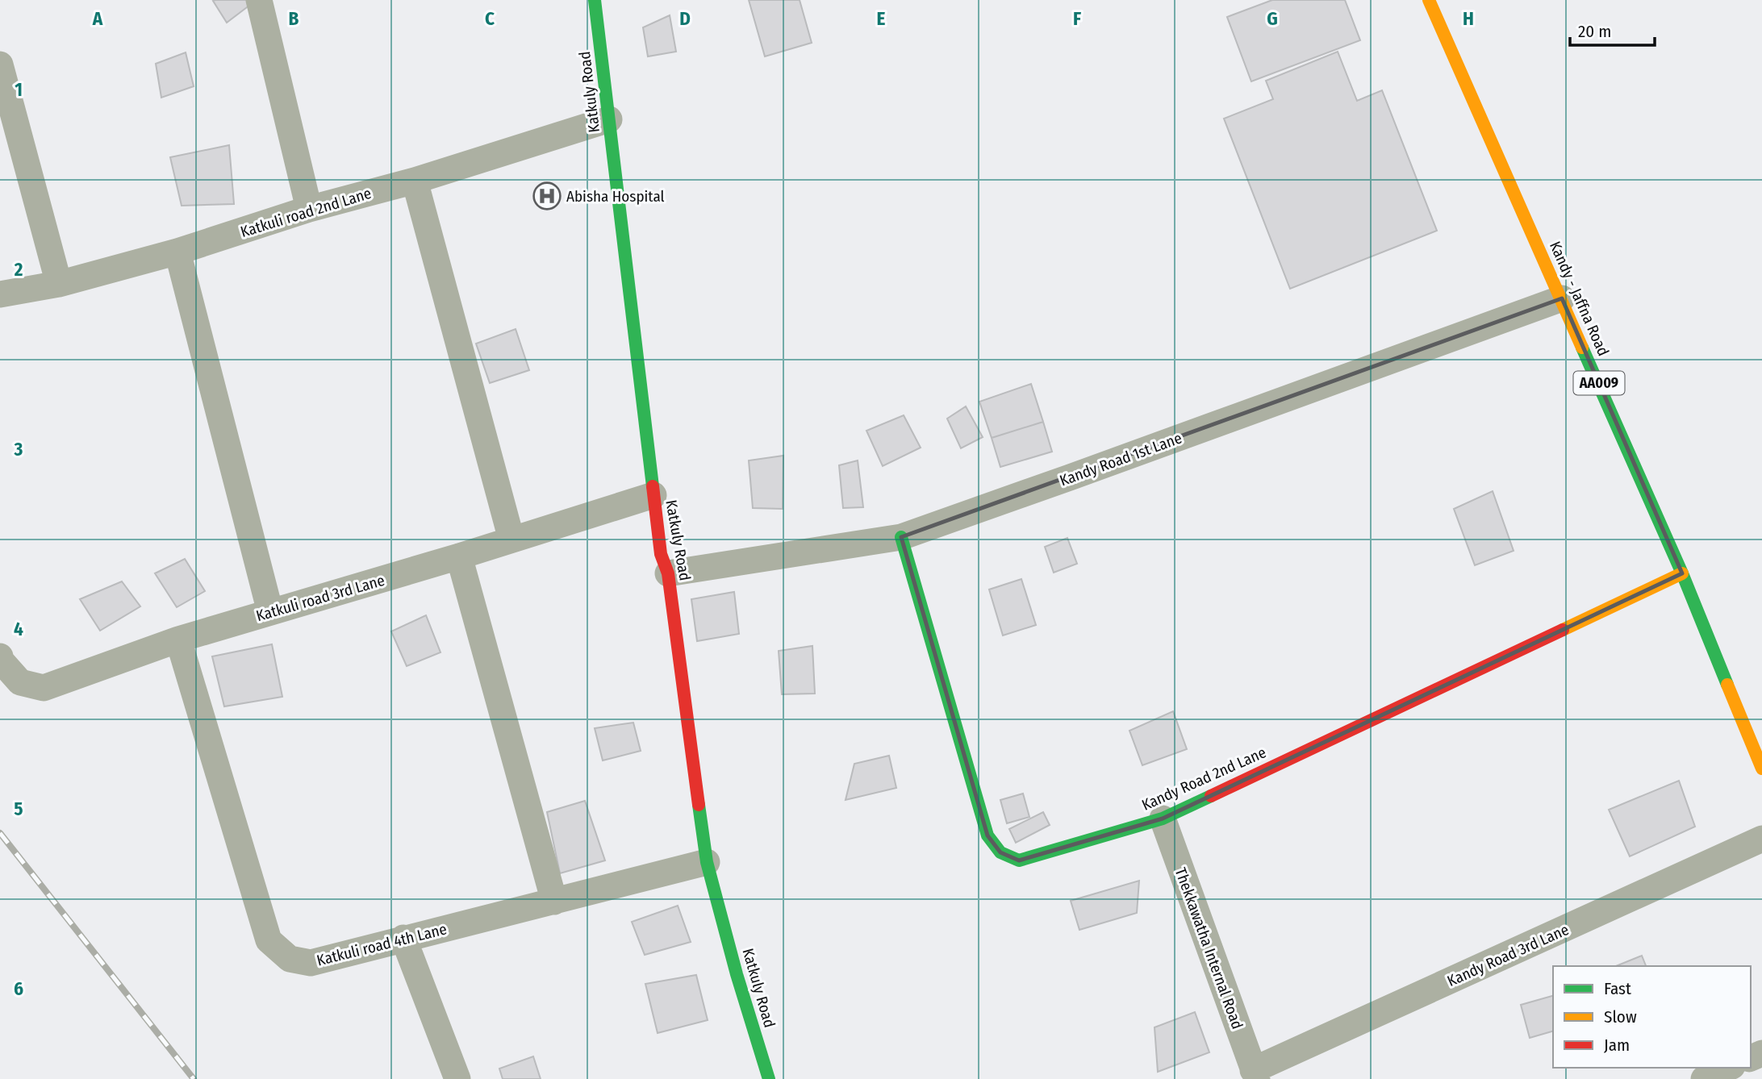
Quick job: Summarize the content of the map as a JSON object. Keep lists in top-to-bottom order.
{
  "streets": {
    "main road": [
      "Katkuly Road",
      "Kandy - Jaffna Road",
      "AA009",
      "Kandy Road 2nd Lane"
    ],
    "street": [
      "Katkuli road 2nd Lane",
      "Kandy Road 1st Lane",
      "Katkuli road 3rd Lane",
      "Katkuli road 4th Lane",
      "Thekkawatha Internal Road",
      "Kandy Road 3rd Lane"
    ]
  },
  "crossings": [
    ["Katkuly Road", "Katkuli road 2nd Lane"],
    ["Katkuly Road", "Kandy Road 1st Lane"],
    ["Katkuly Road", "Katkuli road 3rd Lane"],
    ["Katkuly Road", "Katkuli road 4th Lane"],
    ["Kandy - Jaffna Road", "Kandy Road 1st Lane"],
    ["Kandy - Jaffna Road", "Kandy Road 2nd Lane"],
    ["Kandy Road 1st Lane", "Kandy Road 2nd Lane"],
    ["Katkuli road 3rd Lane", "Katkuli road 4th Lane"],
    ["Kandy Road 2nd Lane", "Thekkawatha Internal Road"],
    ["Thekkawatha Internal Road", "Kandy Road 3rd Lane"]
  ],
  "places": {
    "hospital": ["Abisha Hospital"]
  },
  "legend": ["Fast", "Slow", "Jam"],
  "scale_bar": "20 m",
  "grid": {
    "columns": [
      "A",
      "B",
      "C",
      "D",
      "E",
      "F",
      "G",
      "H"
    ],
    "rows": [
      "1",
      "2",
      "3",
      "4",
      "5",
      "6"
    ]
  }
}
